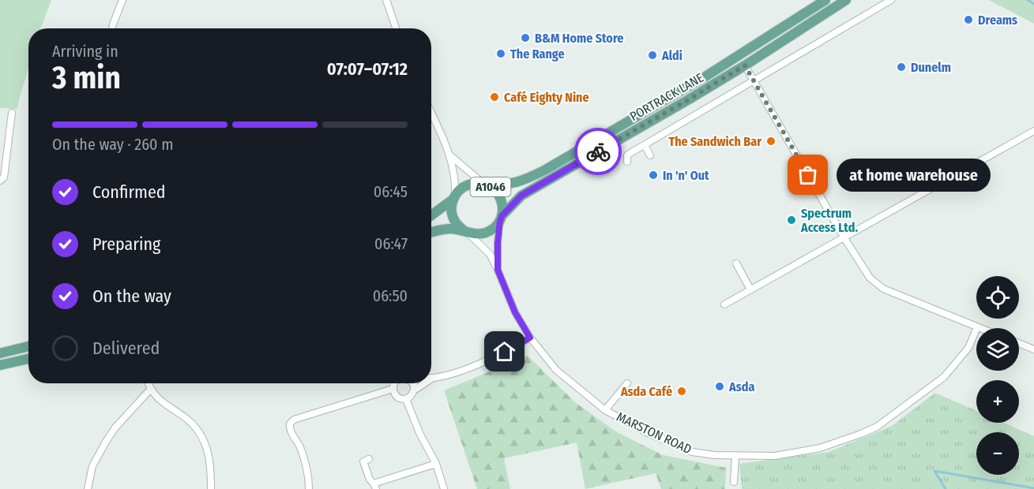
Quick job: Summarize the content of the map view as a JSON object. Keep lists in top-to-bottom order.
{
  "streets": {
    "main road": ["PORTRACK LANE", "A1046"],
    "street": ["MARSTON ROAD"]
  },
  "crossings": [
    ["PORTRACK LANE", "A1046"],
    ["PORTRACK LANE", "MARSTON ROAD"],
    ["A1046", "MARSTON ROAD"]
  ],
  "places": [
    "Dreams",
    "B&M Home Store",
    "The Range",
    "Aldi",
    "Dunelm",
    "Café Eighty Nine",
    "The Sandwich Bar",
    "In 'n' Out",
    "at home warehouse",
    "Spectrum Access Ltd.",
    "Asda",
    "Asda Café"
  ],
  "page": {
    "heading": ["3 min", "Arriving in", "07:07–07:12"],
    "bar": "On the way · 260 m",
    "bubble": "at home warehouse",
    "list": [
      ["Confirmed", "06:45"],
      ["Preparing", "06:47"],
      ["On the way", "06:50"],
      "Delivered"
    ],
    "map_buttons": ["+", "−"]
  }
}
